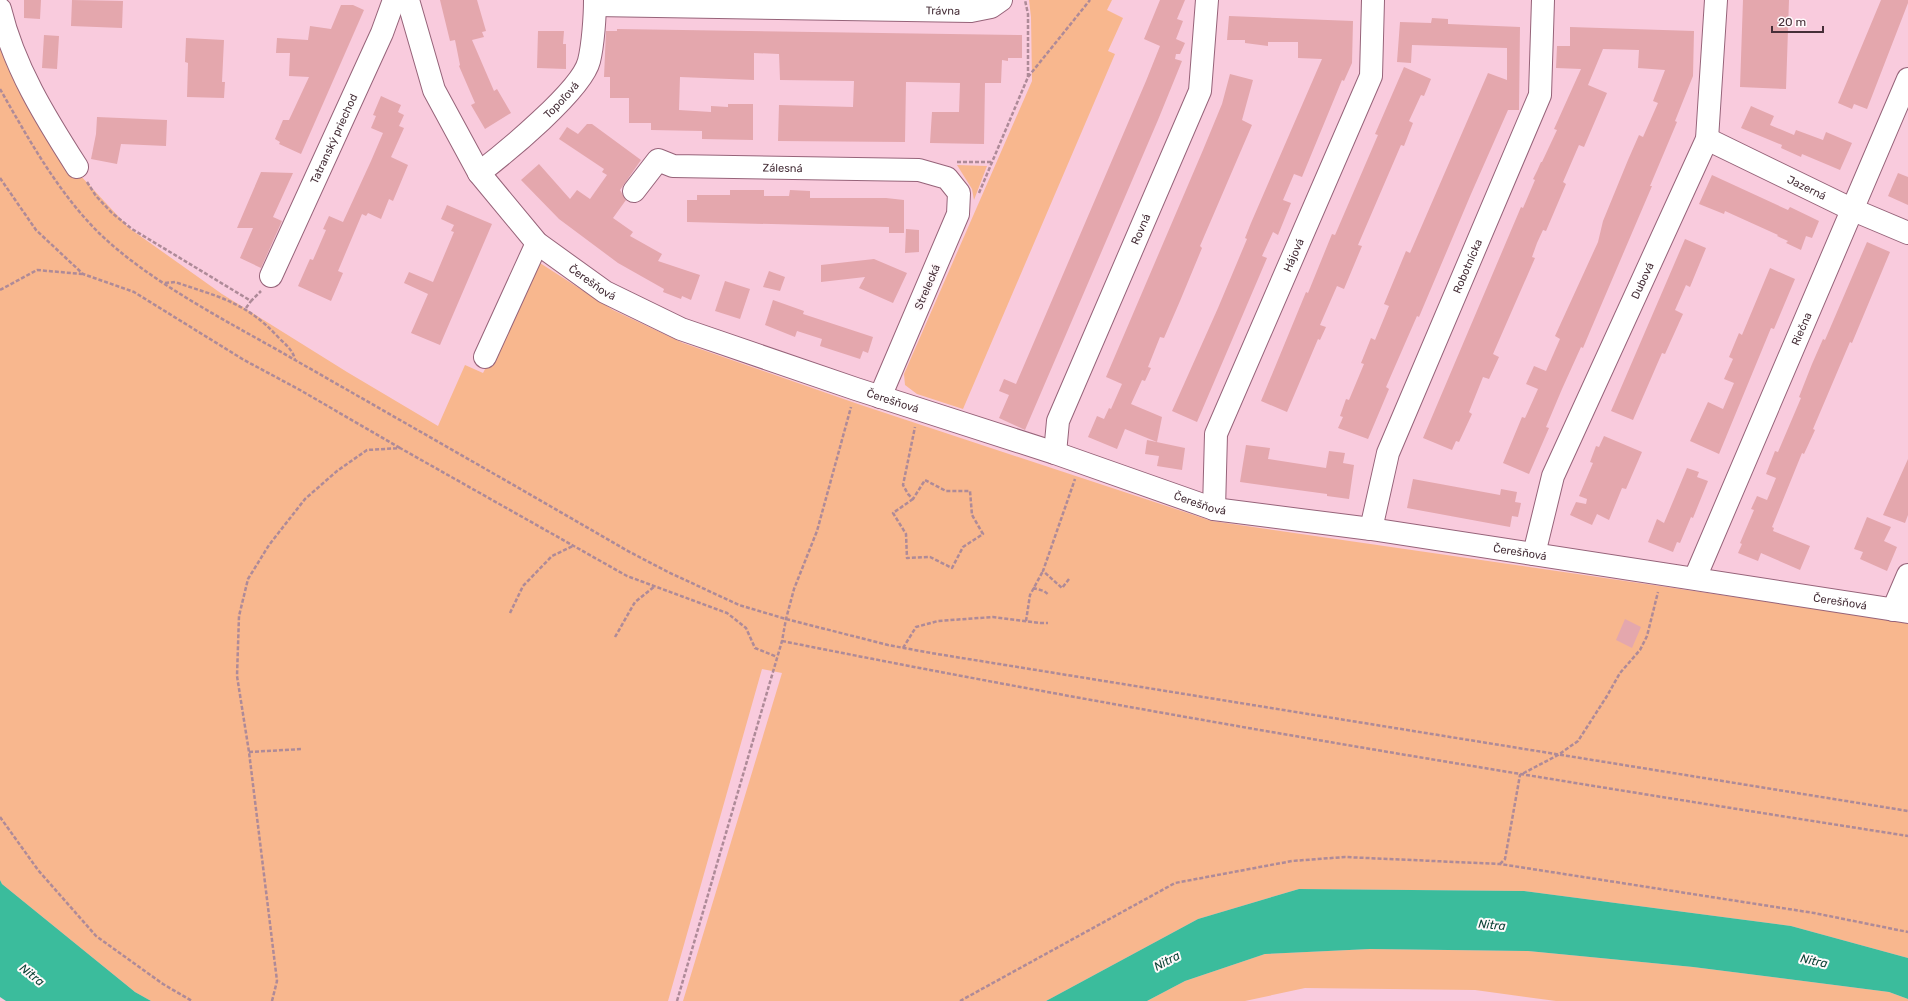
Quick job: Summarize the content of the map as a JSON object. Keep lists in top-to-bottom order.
{
  "streets": {
    "street": [
      "Trávna",
      "Topoľová",
      "Tatranský priechod",
      "Zálesná",
      "Jazerná",
      "Rovná",
      "Hájová",
      "Robotnícka",
      "Čerešňová",
      "Dubová",
      "Strelecká",
      "Riečna"
    ]
  },
  "crossings": [
    ["Trávna", "Topoľová"],
    ["Topoľová", "Čerešňová"],
    ["Zálesná", "Strelecká"],
    ["Jazerná", "Dubová"],
    ["Jazerná", "Riečna"],
    ["Rovná", "Čerešňová"],
    ["Hájová", "Čerešňová"],
    ["Robotnícka", "Čerešňová"],
    ["Čerešňová", "Dubová"],
    ["Čerešňová", "Strelecká"],
    ["Čerešňová", "Riečna"]
  ],
  "water": ["Nitra"],
  "scale_bar": "20 m"
}
